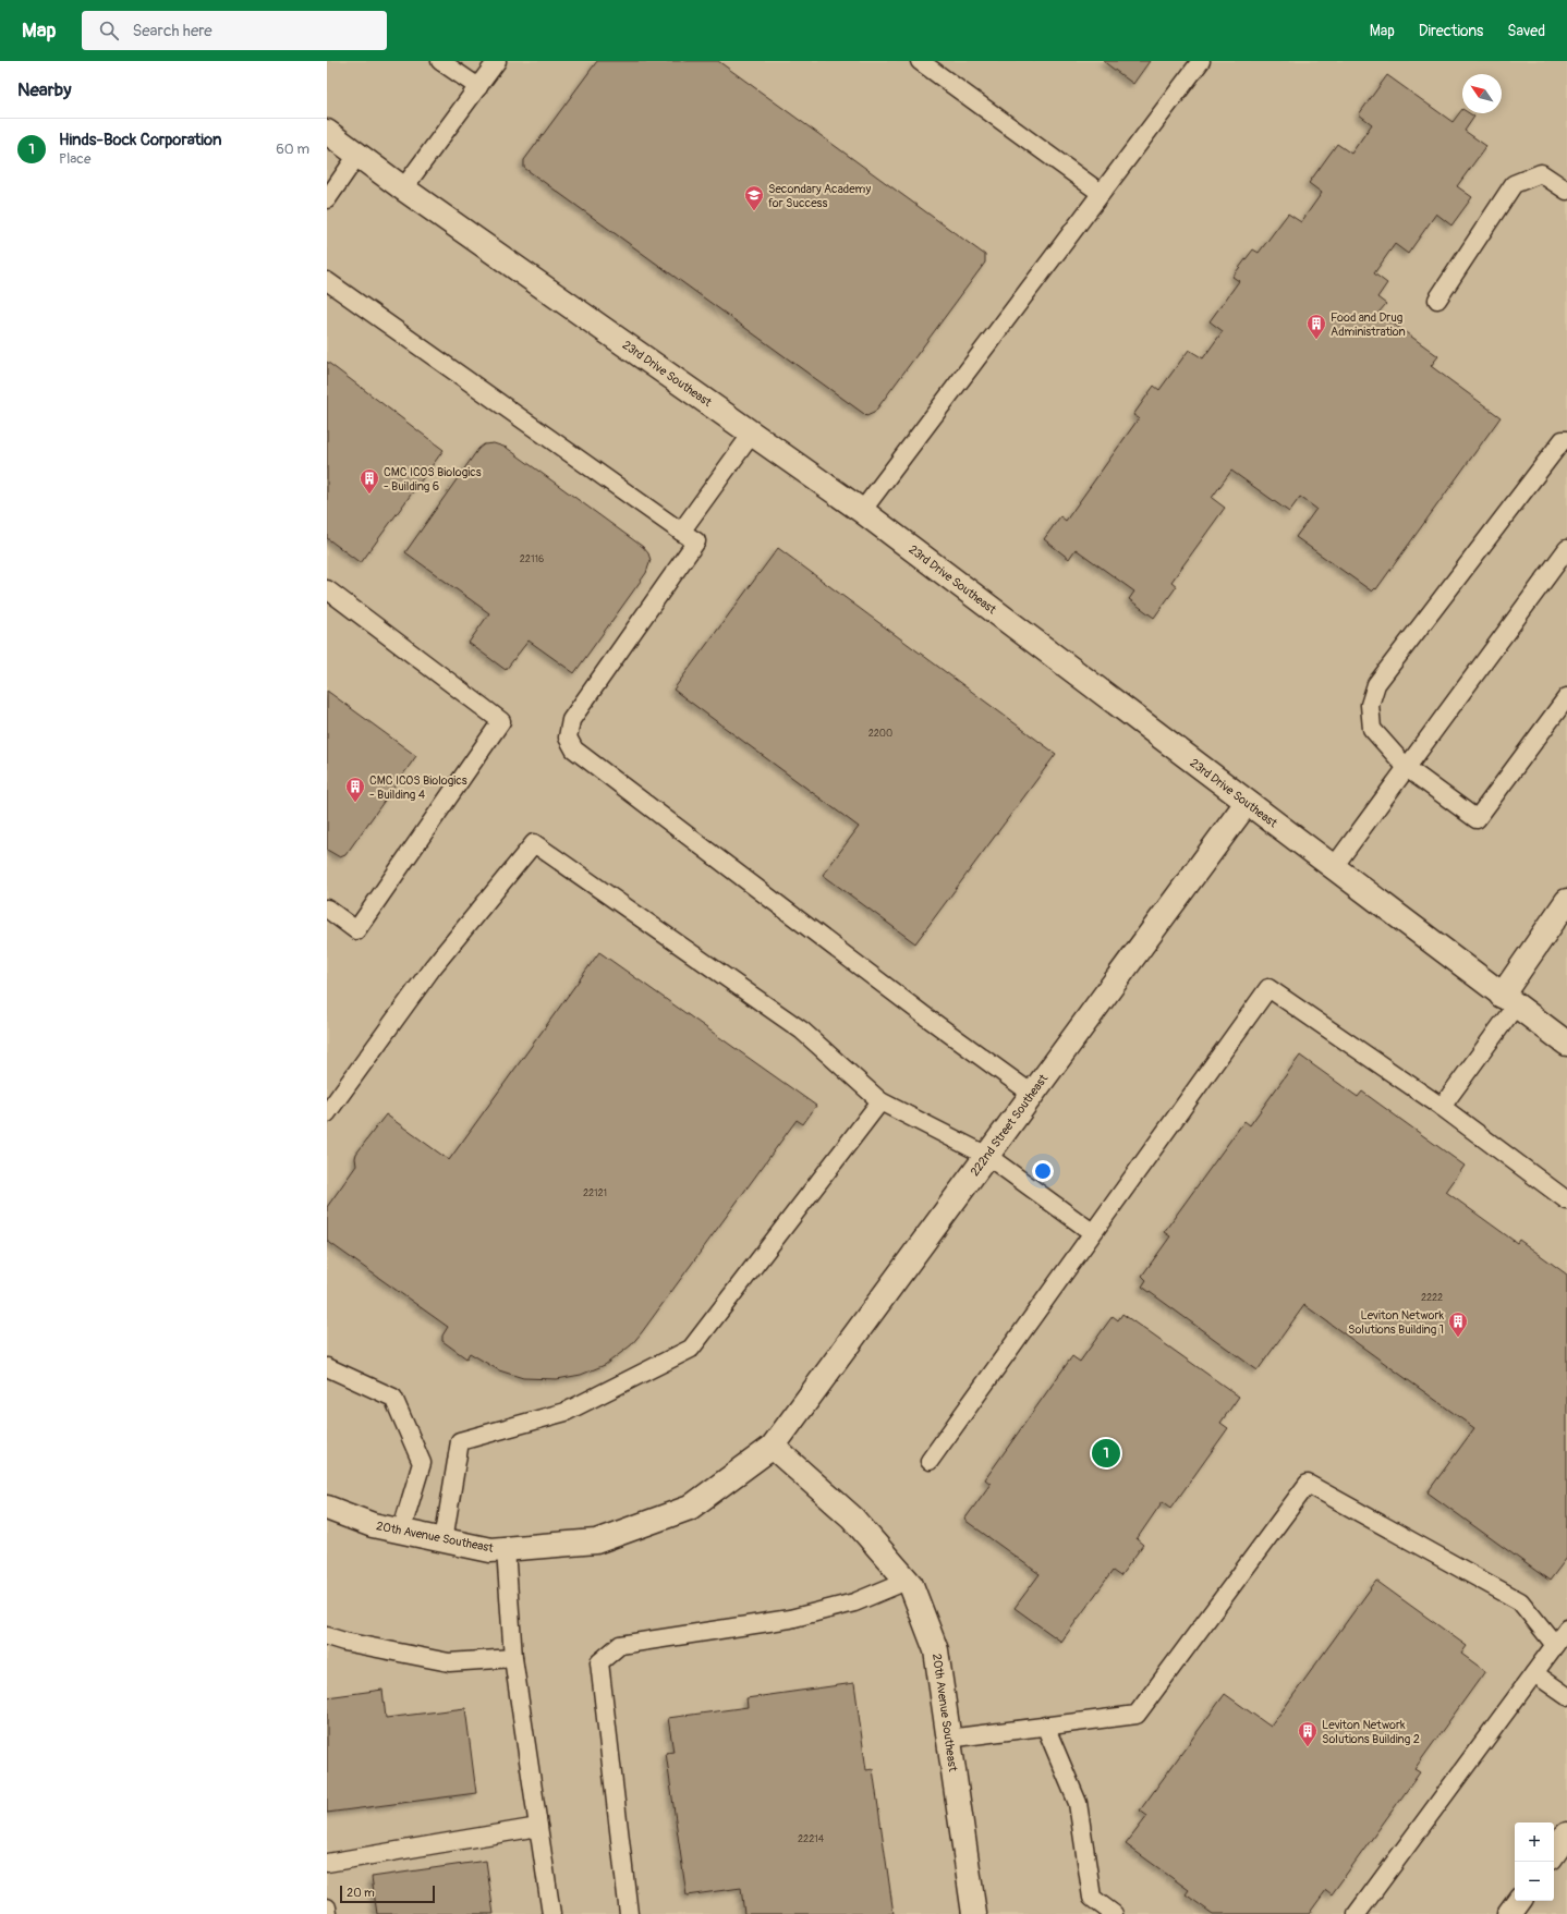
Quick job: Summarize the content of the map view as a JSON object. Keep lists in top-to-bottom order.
{
  "streets": {
    "street": ["23rd Drive Southeast", "222nd Street Southeast", "20th Avenue Southeast"]
  },
  "crossings": [
    ["23rd Drive Southeast", "222nd Street Southeast"],
    ["222nd Street Southeast", "20th Avenue Southeast"]
  ],
  "places": {
    "school or university": ["Secondary Academy for Success"],
    "building": [
      "Food and Drug Administration",
      "CMC ICOS Biologics - Building 6",
      "CMC ICOS Biologics - Building 4",
      "Leviton Network Solutions Building 1",
      "Leviton Network Solutions Building 2"
    ]
  },
  "house_numbers": [
    "22116",
    "2200",
    "22121",
    "2222",
    "22214"
  ],
  "scale_bar": "20 m",
  "north": "top left",
  "page": {
    "header": "Map",
    "search": "Search here",
    "nav": ["Map", "Directions", "Saved"],
    "heading": "Nearby",
    "list": [
      {
        "mark": "1",
        "name": "Hinds-Bock Corporation",
        "note": "Place",
        "value": "60 m"
      }
    ],
    "pins": "1",
    "map_buttons": ["+", "−"],
    "scale": "20 m"
  }
}
